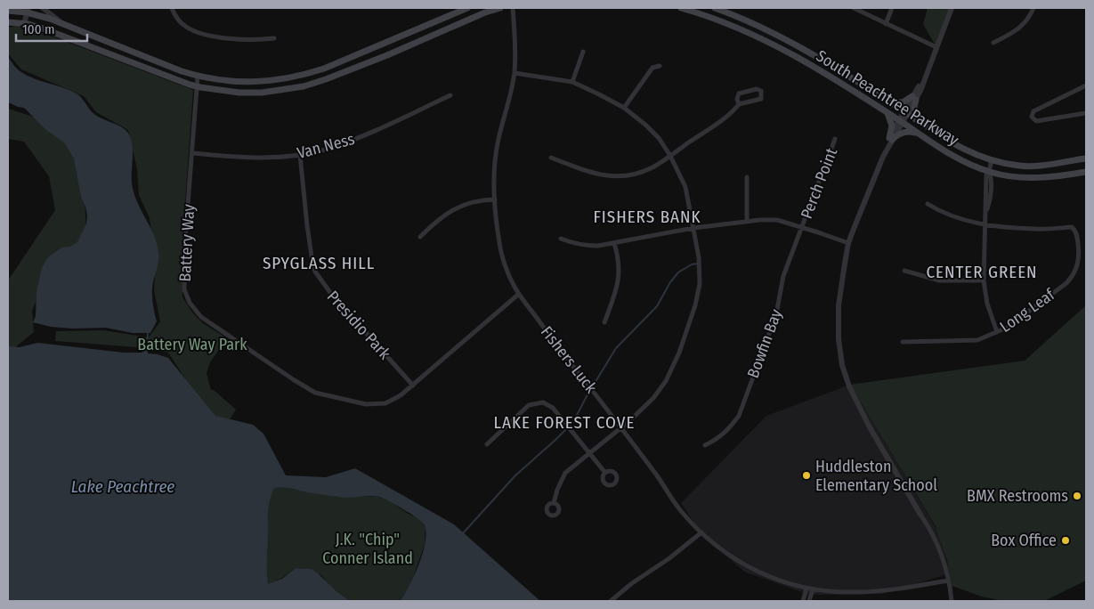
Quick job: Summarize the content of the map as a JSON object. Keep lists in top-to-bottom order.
{
  "streets": {
    "main road": ["South Peachtree Parkway"],
    "street": [
      "Van Ness",
      "Perch Point",
      "Battery Way",
      "Long Leaf",
      "Presidio Park",
      "Bowfin Bay",
      "Fishers Luck"
    ]
  },
  "crossings": [
    ["Van Ness", "Battery Way"],
    ["Van Ness", "Presidio Park"],
    ["Perch Point", "Bowfin Bay"],
    ["Battery Way", "Presidio Park"],
    ["Battery Way", "Fishers Luck"]
  ],
  "districts": [
    "FISHERS BANK",
    "SPYGLASS HILL",
    "CENTER GREEN",
    "LAKE FOREST COVE"
  ],
  "water": ["Lake Peachtree"],
  "parks": ["Battery Way Park", "J.K. \"Chip\" Conner Island"],
  "places": ["Huddleston Elementary School", "BMX Restrooms", "Box Office"],
  "scale_bar": "100 m"
}
